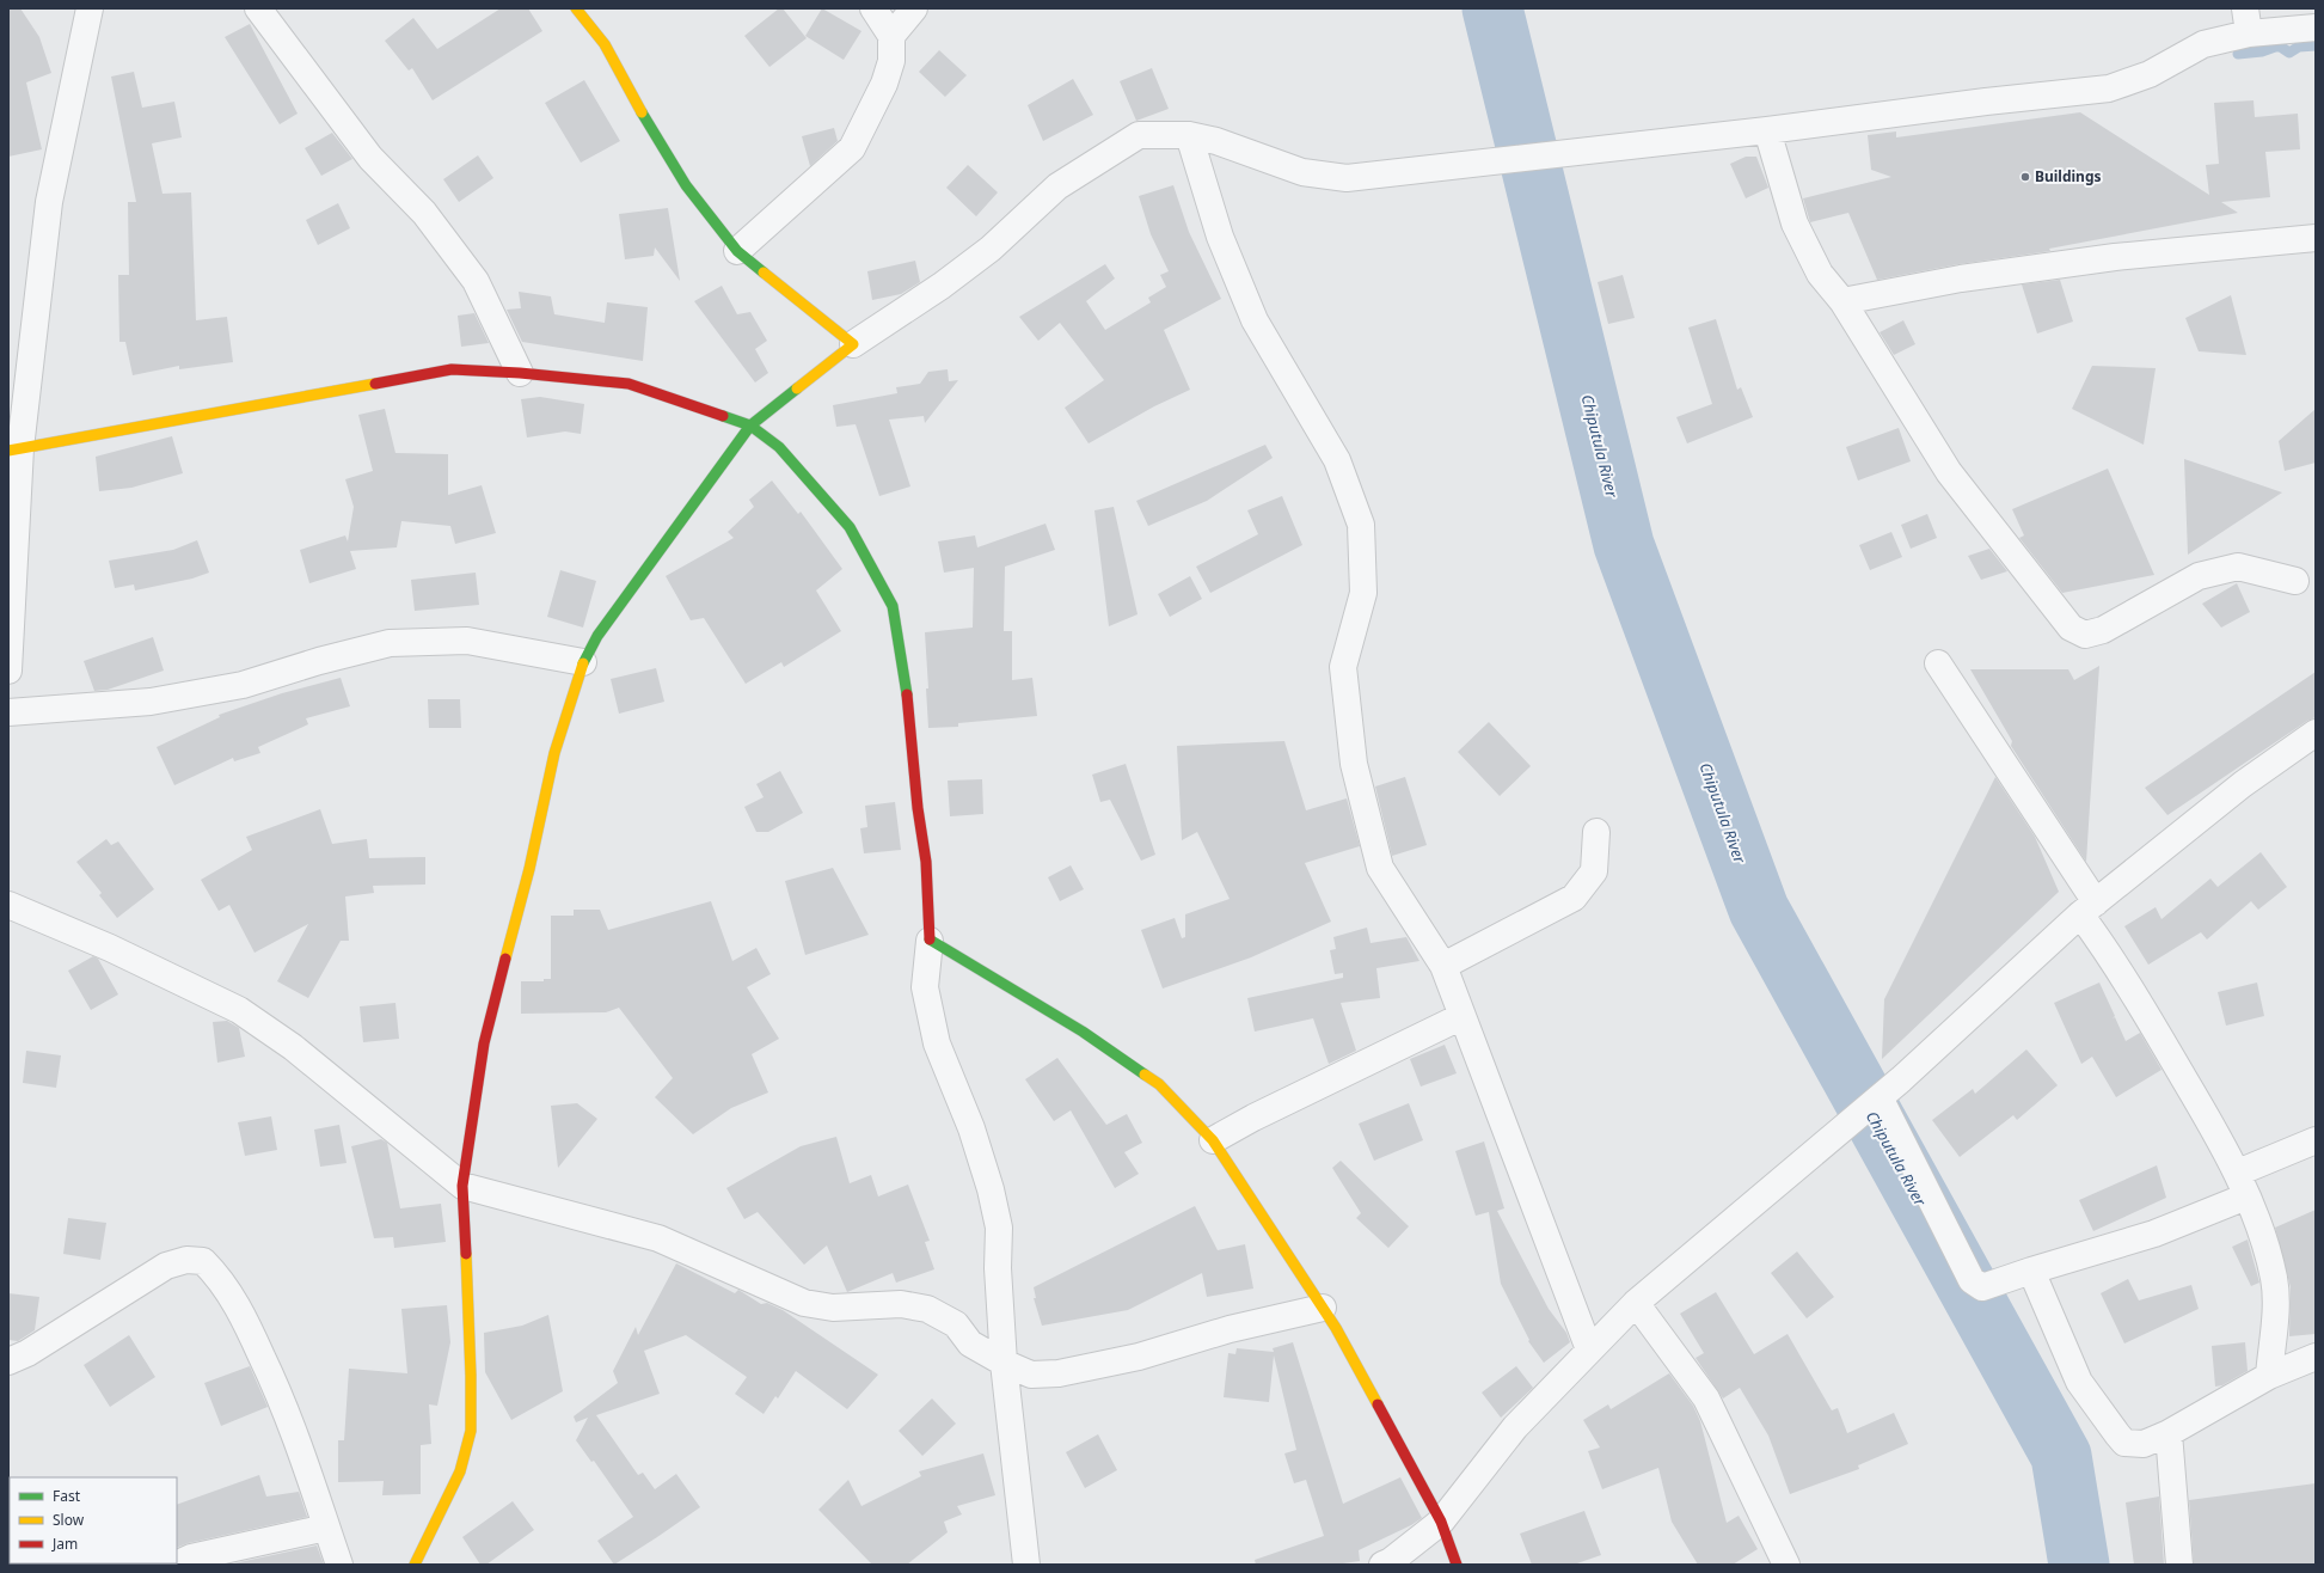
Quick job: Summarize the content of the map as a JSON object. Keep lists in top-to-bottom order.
{
  "water": ["Chiputula River"],
  "places": ["Buildings"],
  "legend": ["Fast", "Slow", "Jam"]
}
